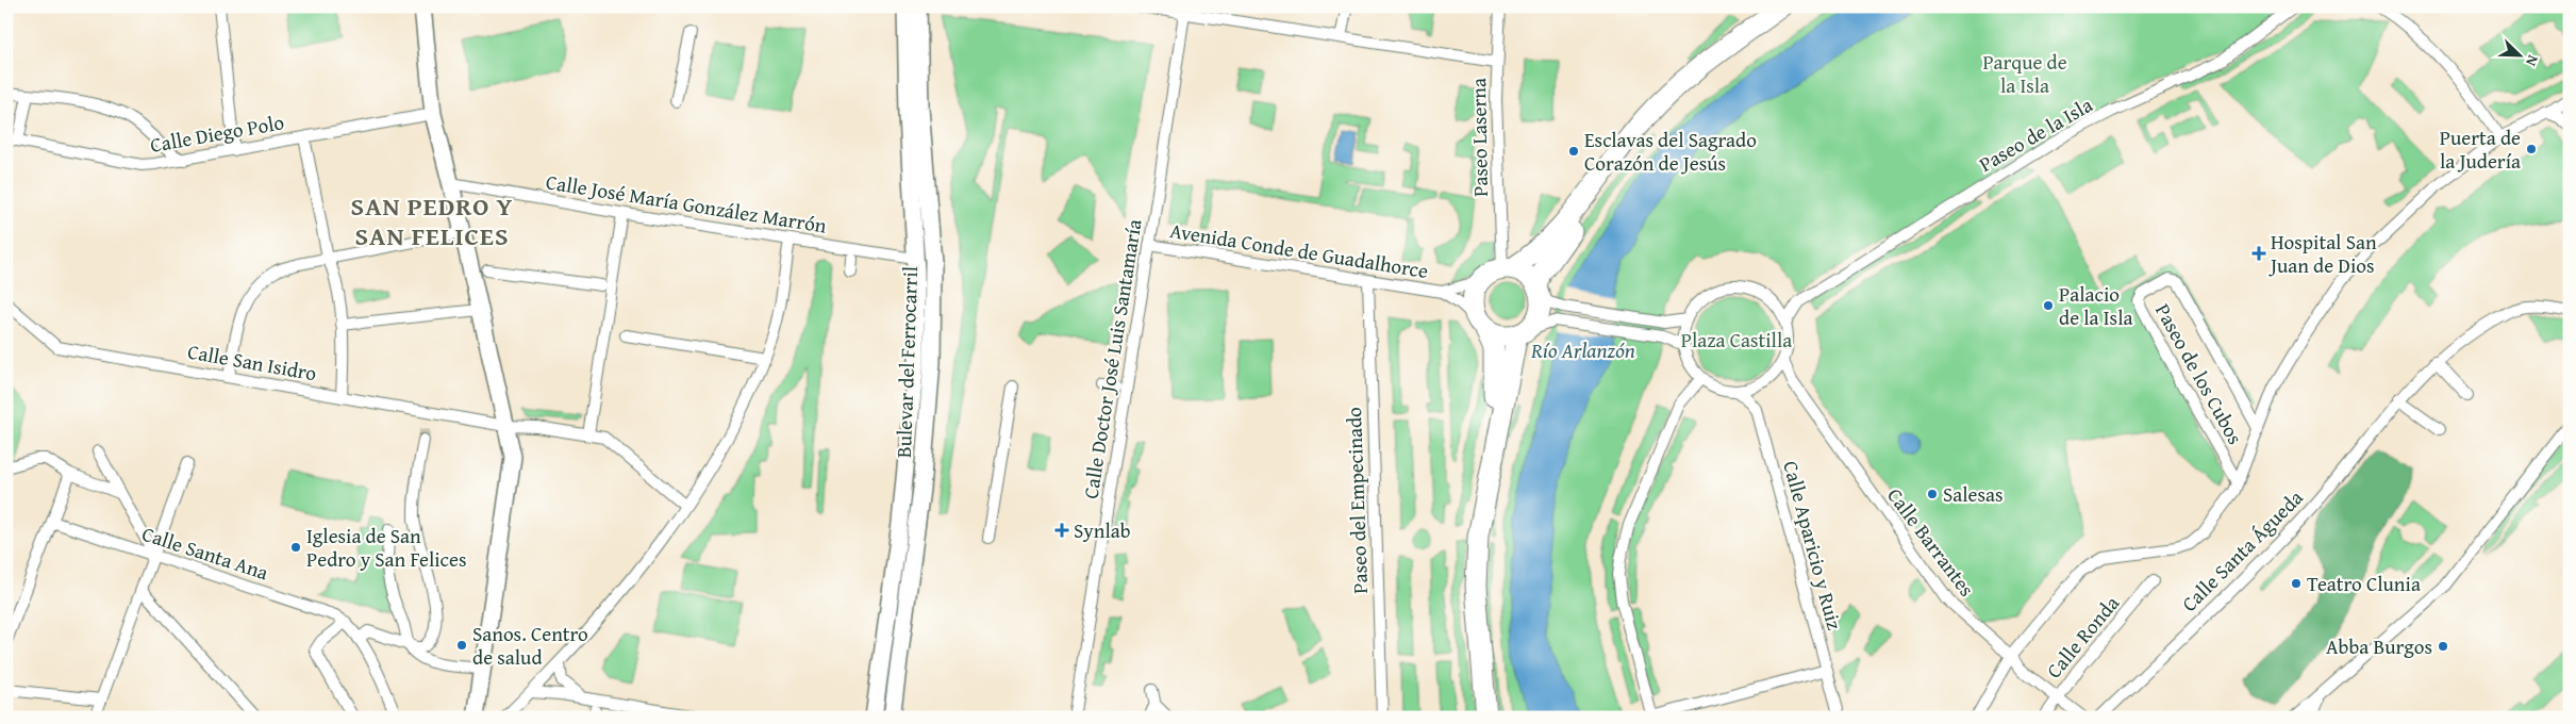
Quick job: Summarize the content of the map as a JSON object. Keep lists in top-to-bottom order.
{
  "streets": {
    "main road": ["Bulevar del Ferrocarril"],
    "street": [
      "Calle Diego Polo",
      "Paseo de la Isla",
      "Paseo Laserna",
      "Calle José María González Marrón",
      "Avenida Conde de Guadalhorce",
      "Calle Doctor José Luis Santamaría",
      "Calle San Isidro",
      "Paseo de los Cubos",
      "Paseo del Empecinado",
      "Calle Barrantes",
      "Calle Aparicio y Ruiz",
      "Calle Santa Águeda",
      "Calle Santa Ana",
      "Calle Ronda"
    ]
  },
  "crossings": [
    ["Paseo de la Isla", "Calle Barrantes"],
    ["Paseo de la Isla", "Calle Aparicio y Ruiz"],
    ["Calle José María González Marrón", "Bulevar del Ferrocarril"],
    ["Avenida Conde de Guadalhorce", "Calle Doctor José Luis Santamaría"],
    ["Avenida Conde de Guadalhorce", "Paseo del Empecinado"],
    ["Paseo de los Cubos", "Calle Barrantes"],
    ["Calle Barrantes", "Calle Aparicio y Ruiz"],
    ["Calle Barrantes", "Calle Ronda"]
  ],
  "districts": ["SAN PEDRO Y SAN FELICES"],
  "water": ["Río Arlanzón"],
  "parks": ["Parque de la Isla", "Plaza Castilla"],
  "places": {
    "other": [
      "Puerta de la Judería",
      "Esclavas del Sagrado Corazón de Jesús",
      "Palacio de la Isla",
      "Salesas",
      "Iglesia de San Pedro y San Felices",
      "Teatro Clunia",
      "Sanos. Centro de salud",
      "Abba Burgos"
    ],
    "health": ["Hospital San Juan de Dios", "Synlab"]
  },
  "north": "bottom right"
}
